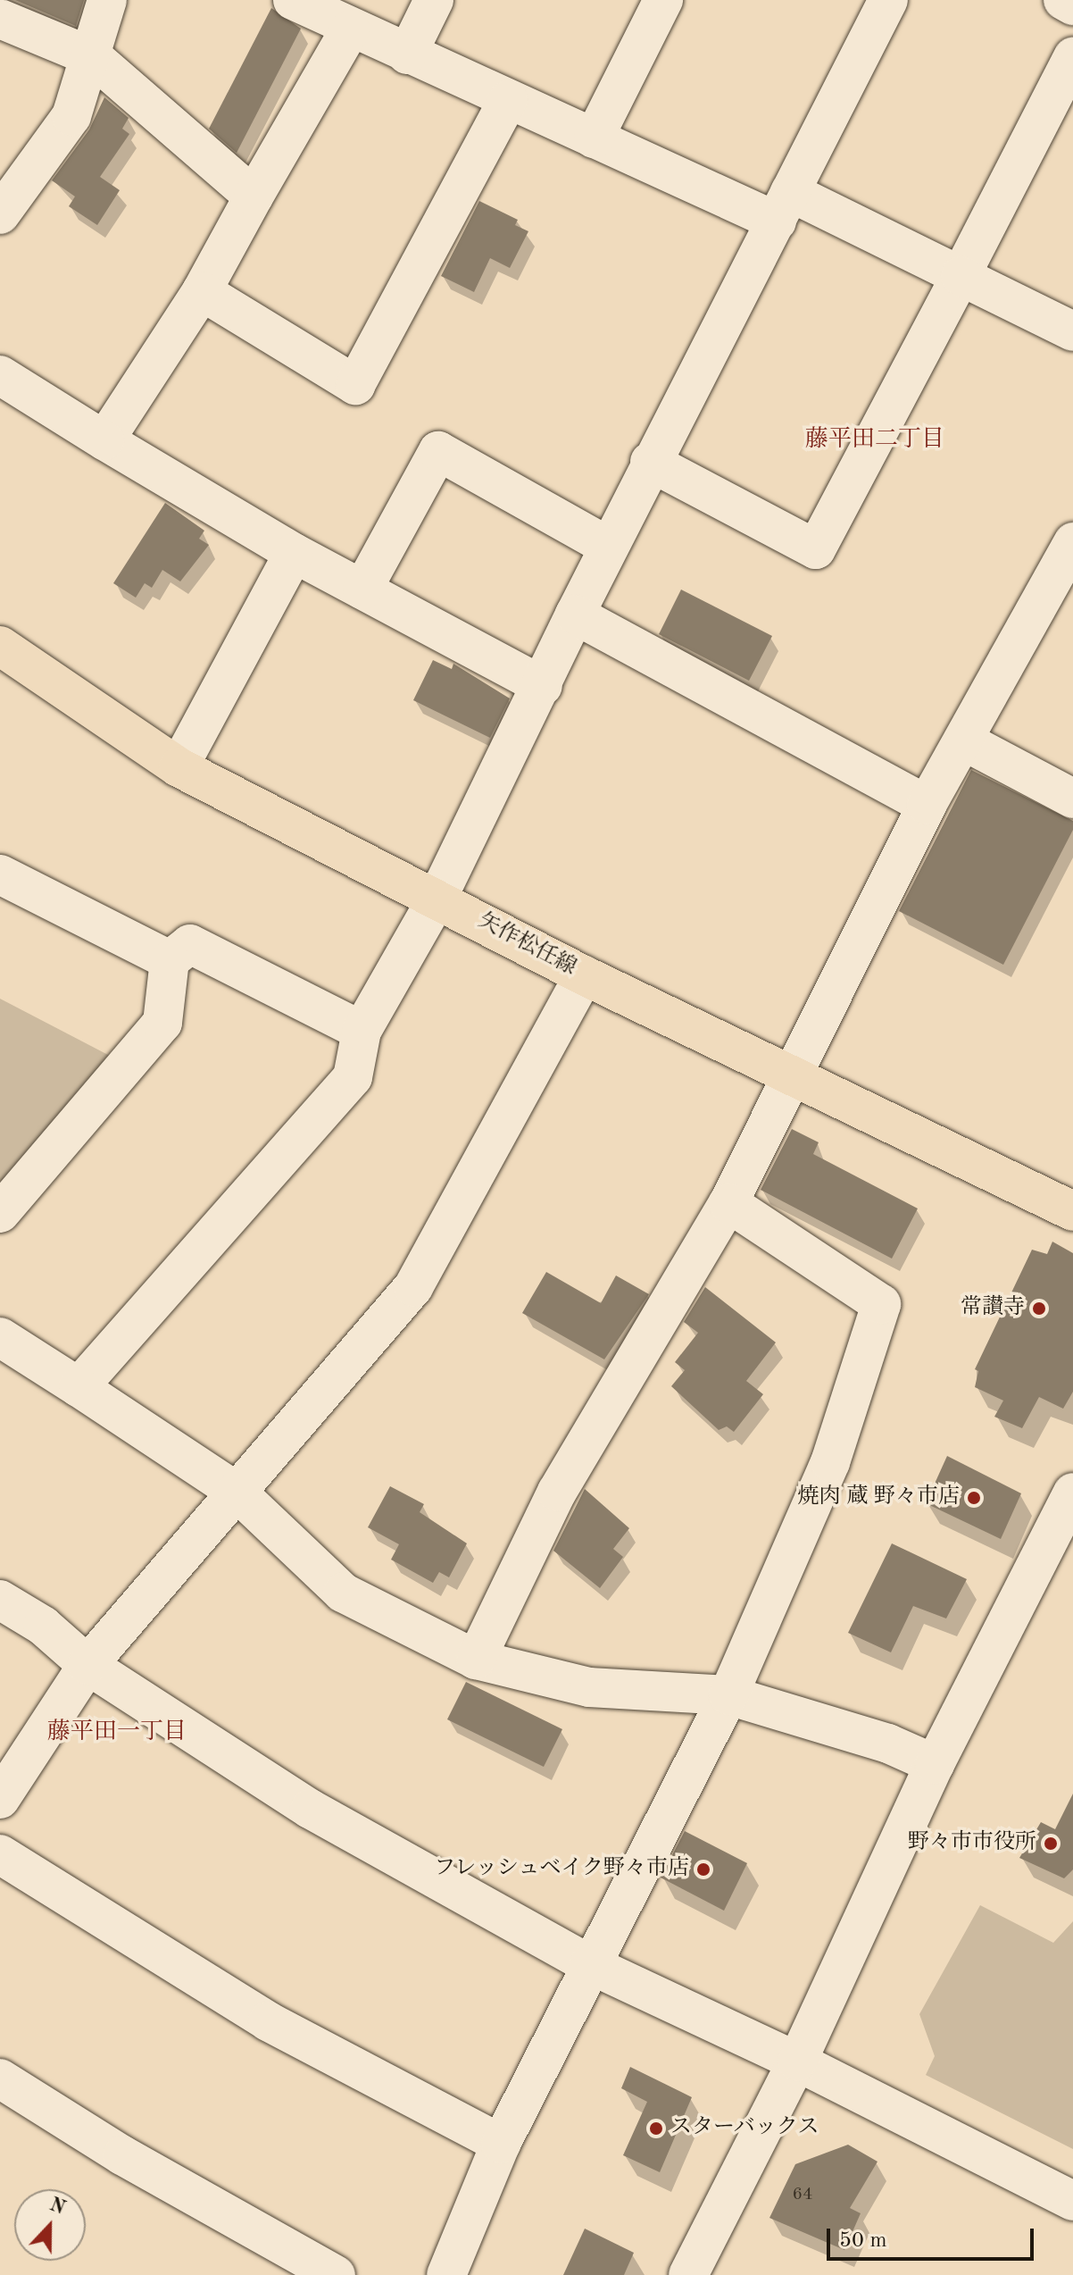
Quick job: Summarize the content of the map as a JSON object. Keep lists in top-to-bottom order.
{
  "streets": {
    "main road": ["矢作松任線"]
  },
  "districts": ["藤平田二丁目", "藤平田一丁目"],
  "places": [
    "常讃寺",
    "焼肉 蔵 野々市店",
    "野々市市役所",
    "フレッシュベイク野々市店",
    "スターバックス"
  ],
  "house_numbers": ["64"],
  "scale_bar": "50 m",
  "north": "top"
}
